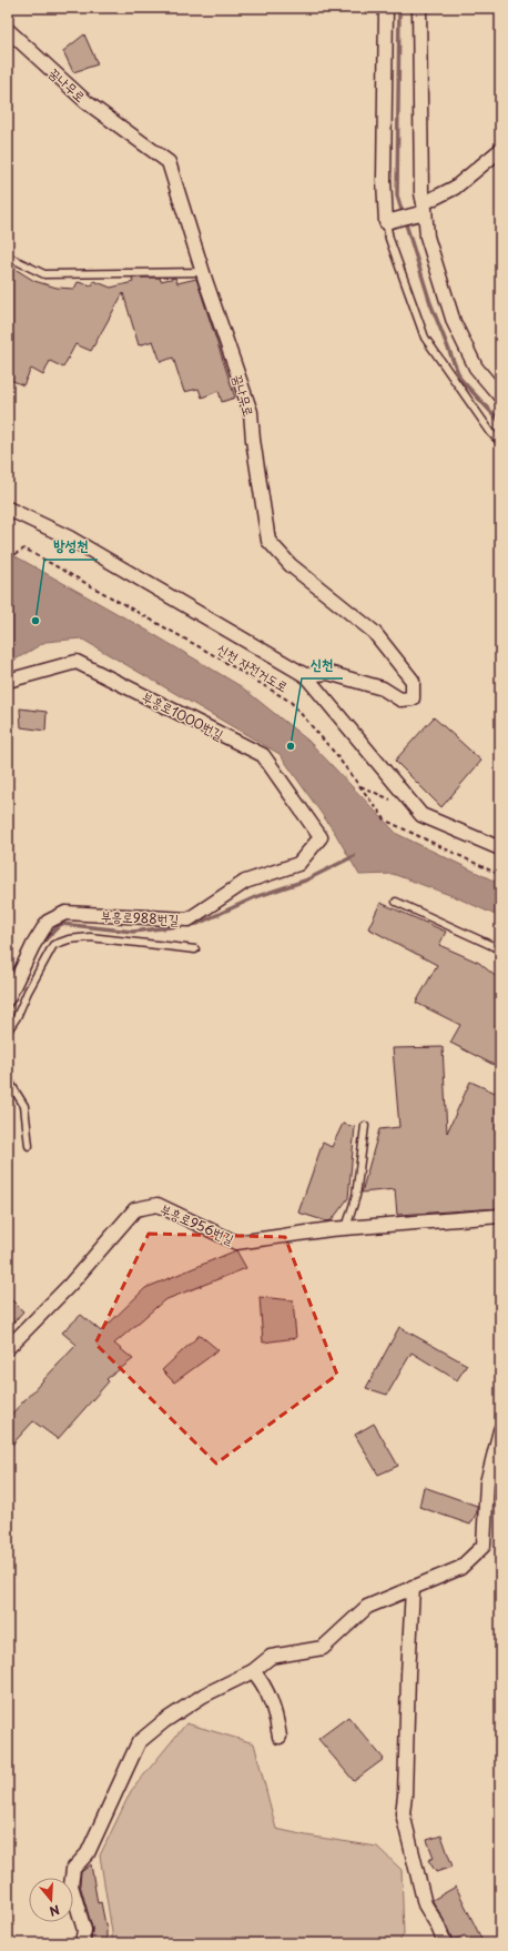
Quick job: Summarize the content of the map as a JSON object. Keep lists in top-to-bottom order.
{
  "streets": {
    "street": [
      "꿈나무로",
      "부흥로1000번길",
      "부흥로988번길",
      "부흥로956번길"
    ],
    "path": ["신천 자전거도로"]
  },
  "crossings": [
    ["부흥로1000번길", "부흥로988번길"]
  ],
  "places": ["방성천", "신천"],
  "north": "bottom"
}
